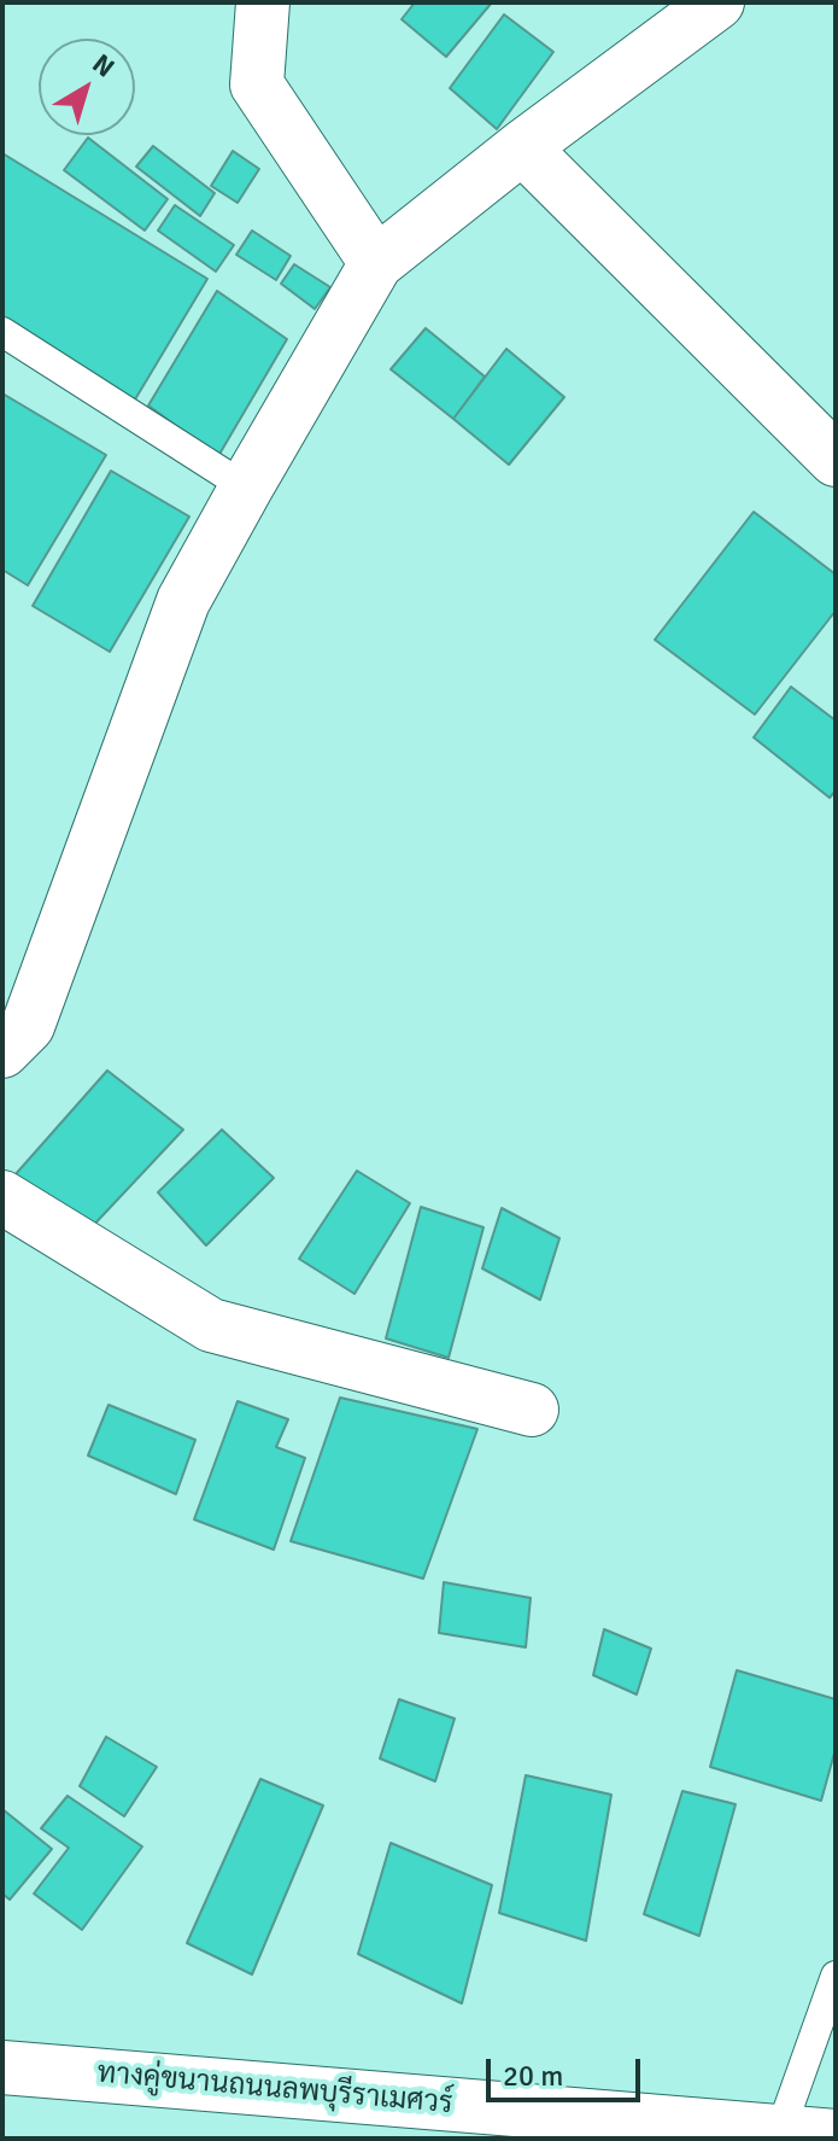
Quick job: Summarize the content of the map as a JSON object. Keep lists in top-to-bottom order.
{
  "streets": {
    "street": ["ทางคู่ขนานถนนลพบุรีราเมศวร์"]
  },
  "scale_bar": "20 m",
  "north": "top right"
}
